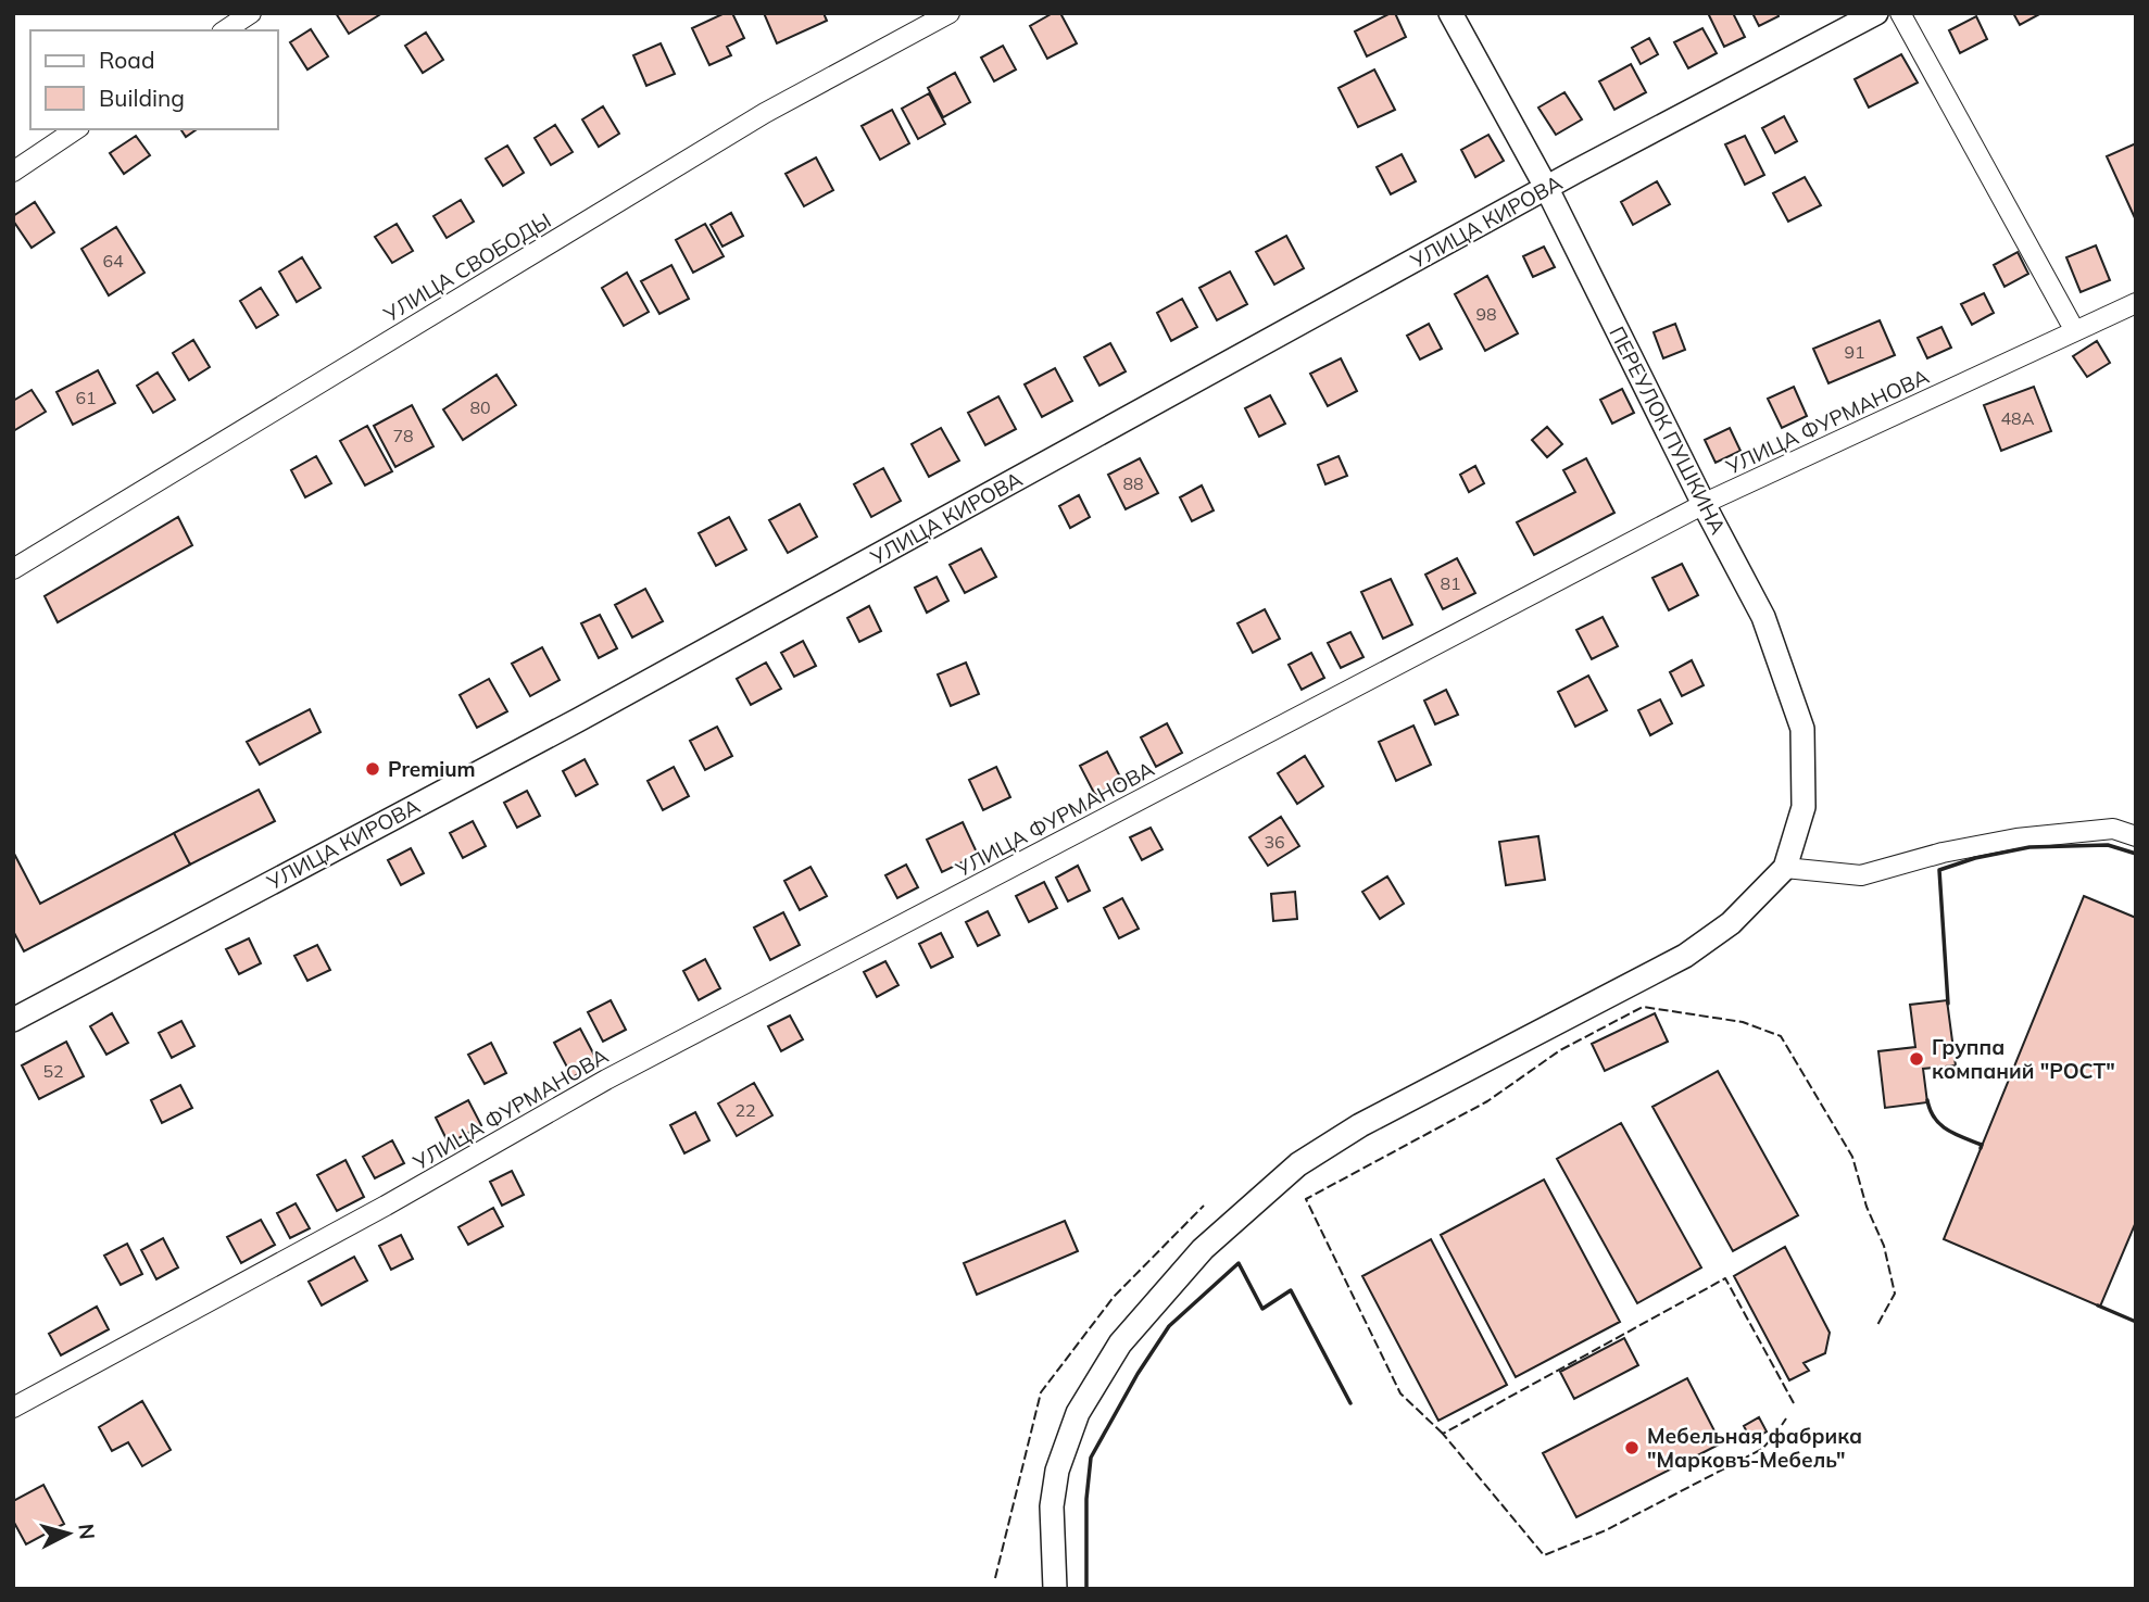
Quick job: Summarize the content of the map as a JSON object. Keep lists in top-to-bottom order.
{
  "streets": {
    "street": [
      "УЛИЦА КИРОВА",
      "УЛИЦА СВОБОДЫ",
      "УЛИЦА ФУРМАНОВА",
      "ПЕРЕУЛОК ПУШКИНА"
    ]
  },
  "crossings": [
    ["УЛИЦА КИРОВА", "ПЕРЕУЛОК ПУШКИНА"],
    ["УЛИЦА ФУРМАНОВА", "ПЕРЕУЛОК ПУШКИНА"]
  ],
  "places": ["Premium", "Группа компаний \"РОСТ\"", "Мебельная фабрика \"Марковъ-Мебель\""],
  "house_numbers": [
    "64",
    "98",
    "91",
    "61",
    "80",
    "48А",
    "78",
    "88",
    "81",
    "36",
    "52",
    "22"
  ],
  "legend": ["Road", "Building"],
  "north": "right"
}
